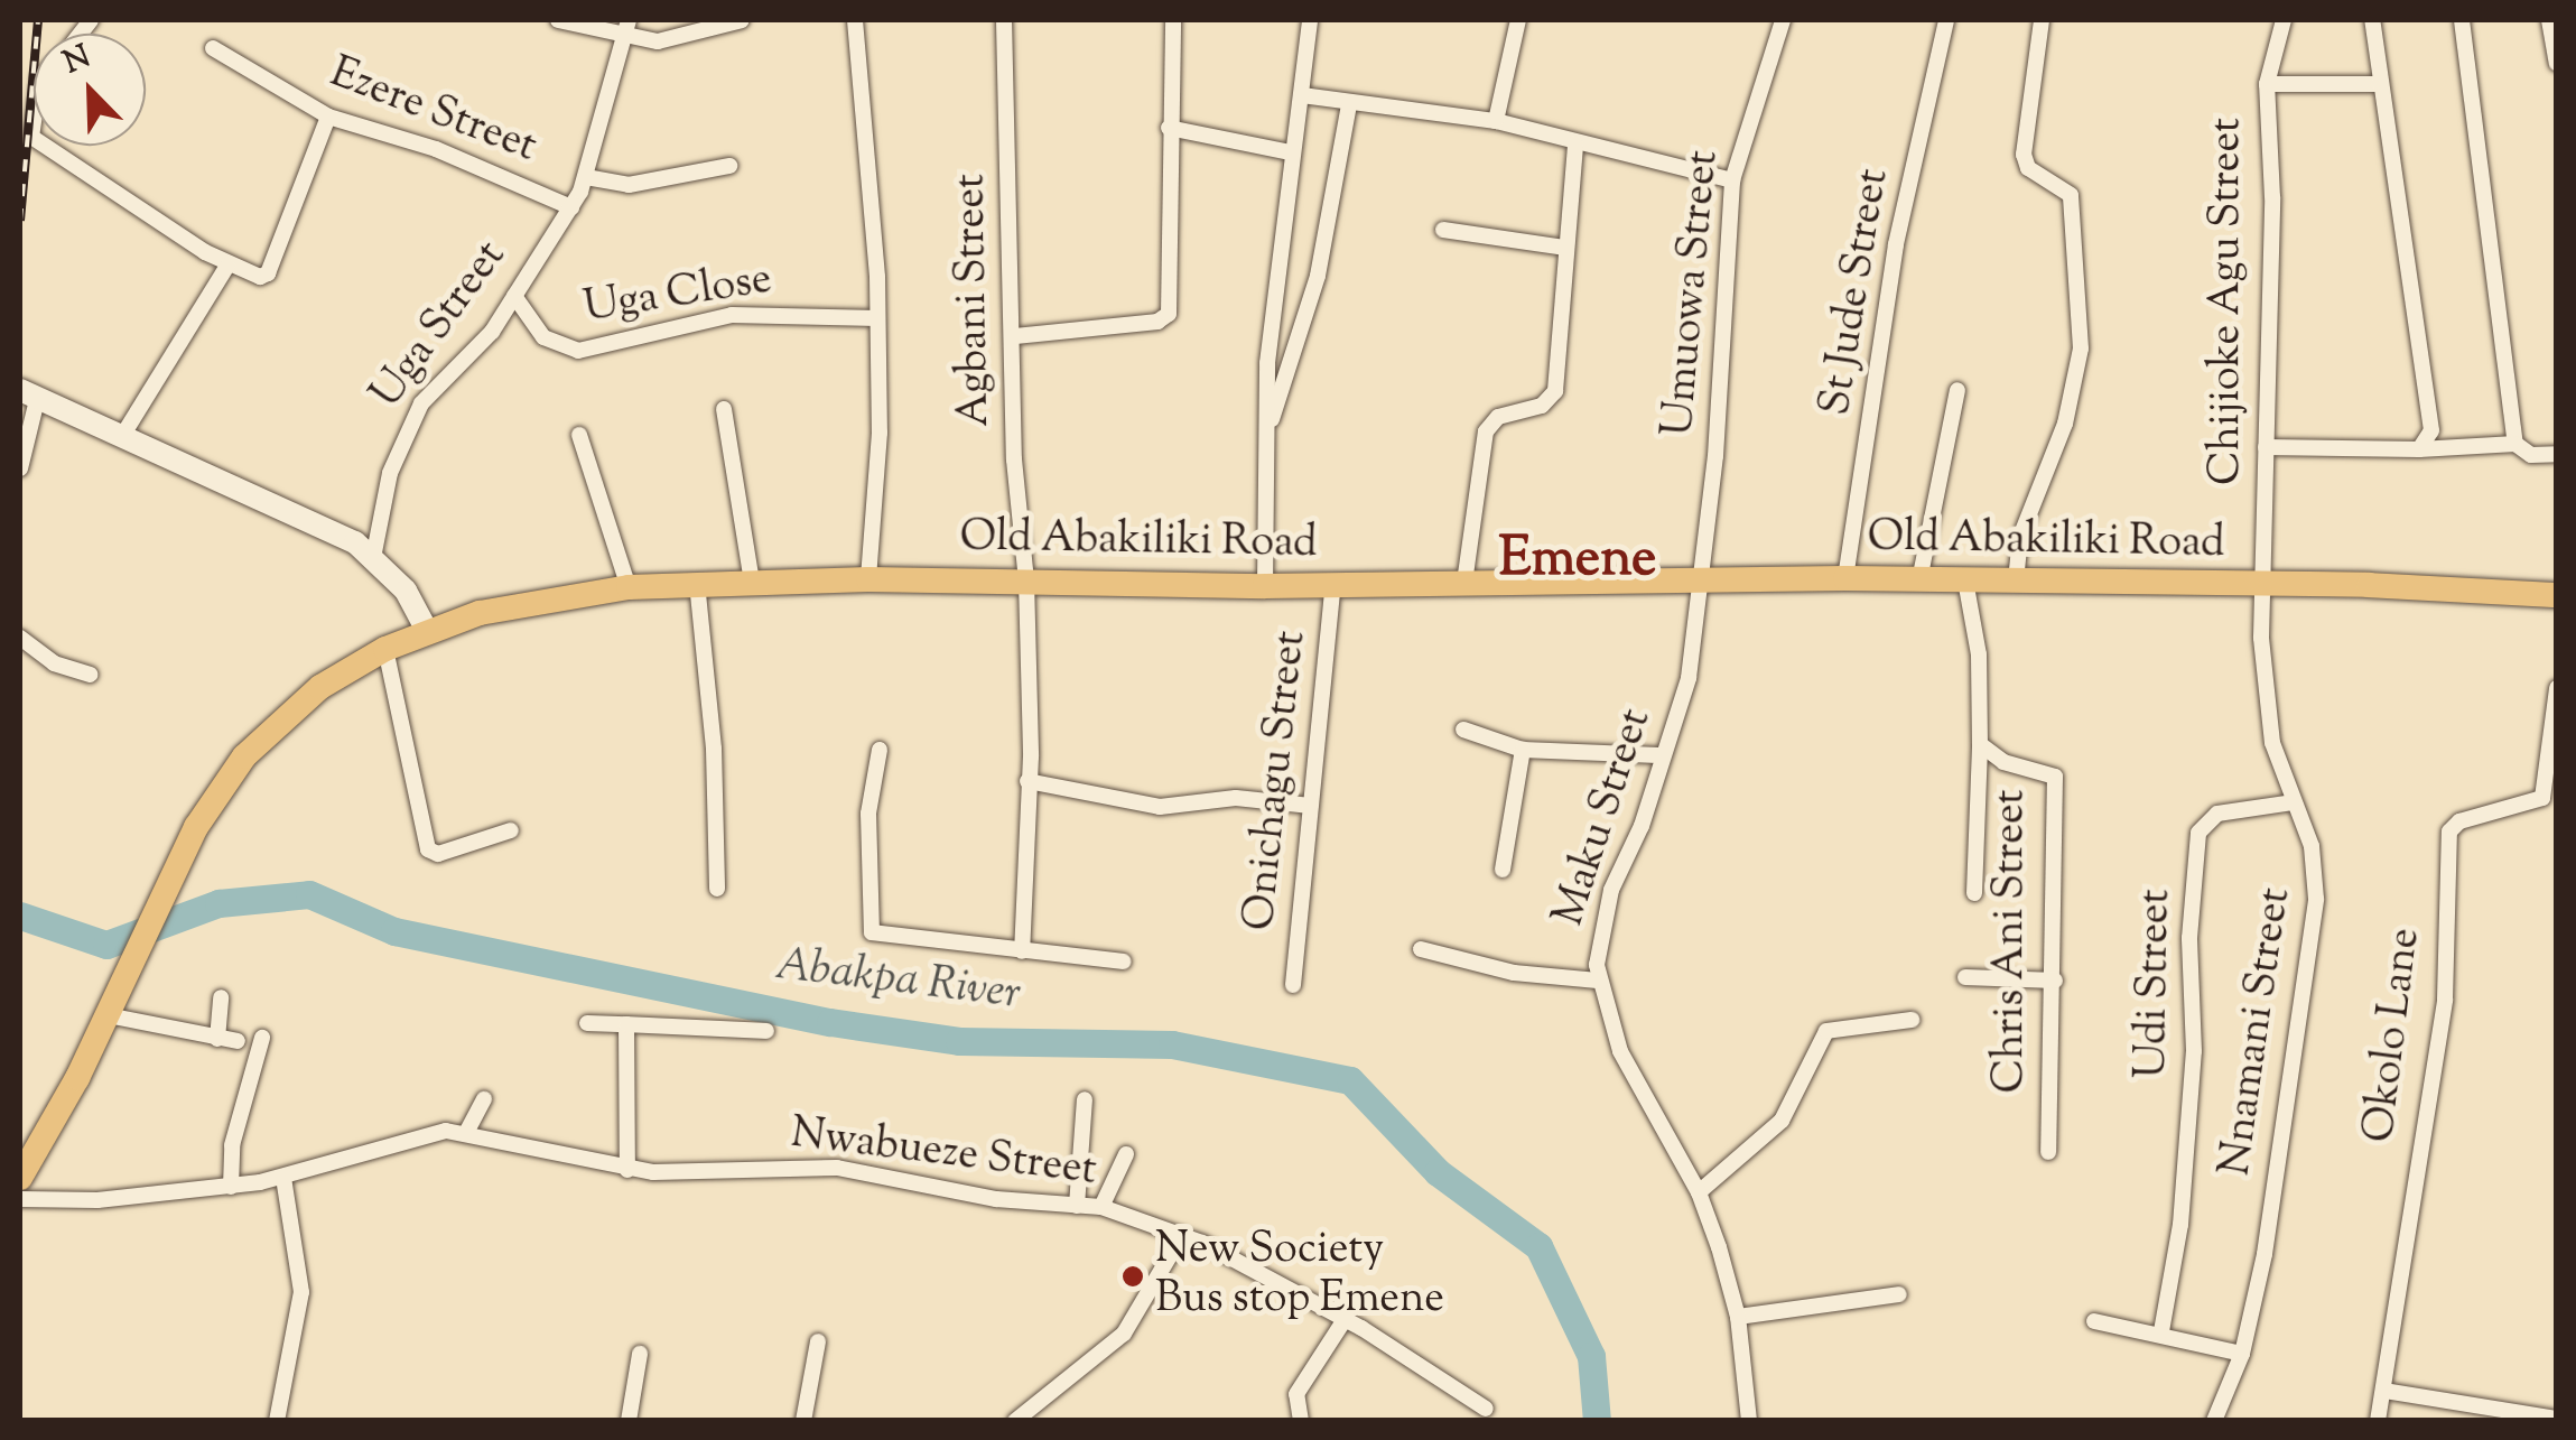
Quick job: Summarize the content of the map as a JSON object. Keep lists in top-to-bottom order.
{
  "streets": {
    "main road": ["Old Abakiliki Road"],
    "street": [
      "Ezere Street",
      "St Jude Street",
      "Umuowa Street",
      "Uga Close",
      "Agbani Street",
      "Chijioke Agu Street",
      "Uga Street",
      "Onichagu Street",
      "Maku Street",
      "Chris Ani Street",
      "Udi Street",
      "Nnamani Street",
      "Okolo Lane",
      "Nwabueze Street"
    ]
  },
  "crossings": [
    ["Ezere Street", "Uga Street"],
    ["St Jude Street", "Old Abakiliki Road"],
    ["Umuowa Street", "Old Abakiliki Road"],
    ["Umuowa Street", "Maku Street"],
    ["Uga Close", "Uga Street"],
    ["Agbani Street", "Old Abakiliki Road"],
    ["Chijioke Agu Street", "Old Abakiliki Road"],
    ["Chijioke Agu Street", "Nnamani Street"],
    ["Old Abakiliki Road", "Onichagu Street"],
    ["Old Abakiliki Road", "Maku Street"],
    ["Old Abakiliki Road", "Chris Ani Street"],
    ["Old Abakiliki Road", "Nnamani Street"],
    ["Udi Street", "Nnamani Street"]
  ],
  "districts": ["Emene"],
  "water": ["Abakpa River"],
  "places": ["New Society Bus stop Emene"],
  "north": "top left"
}
